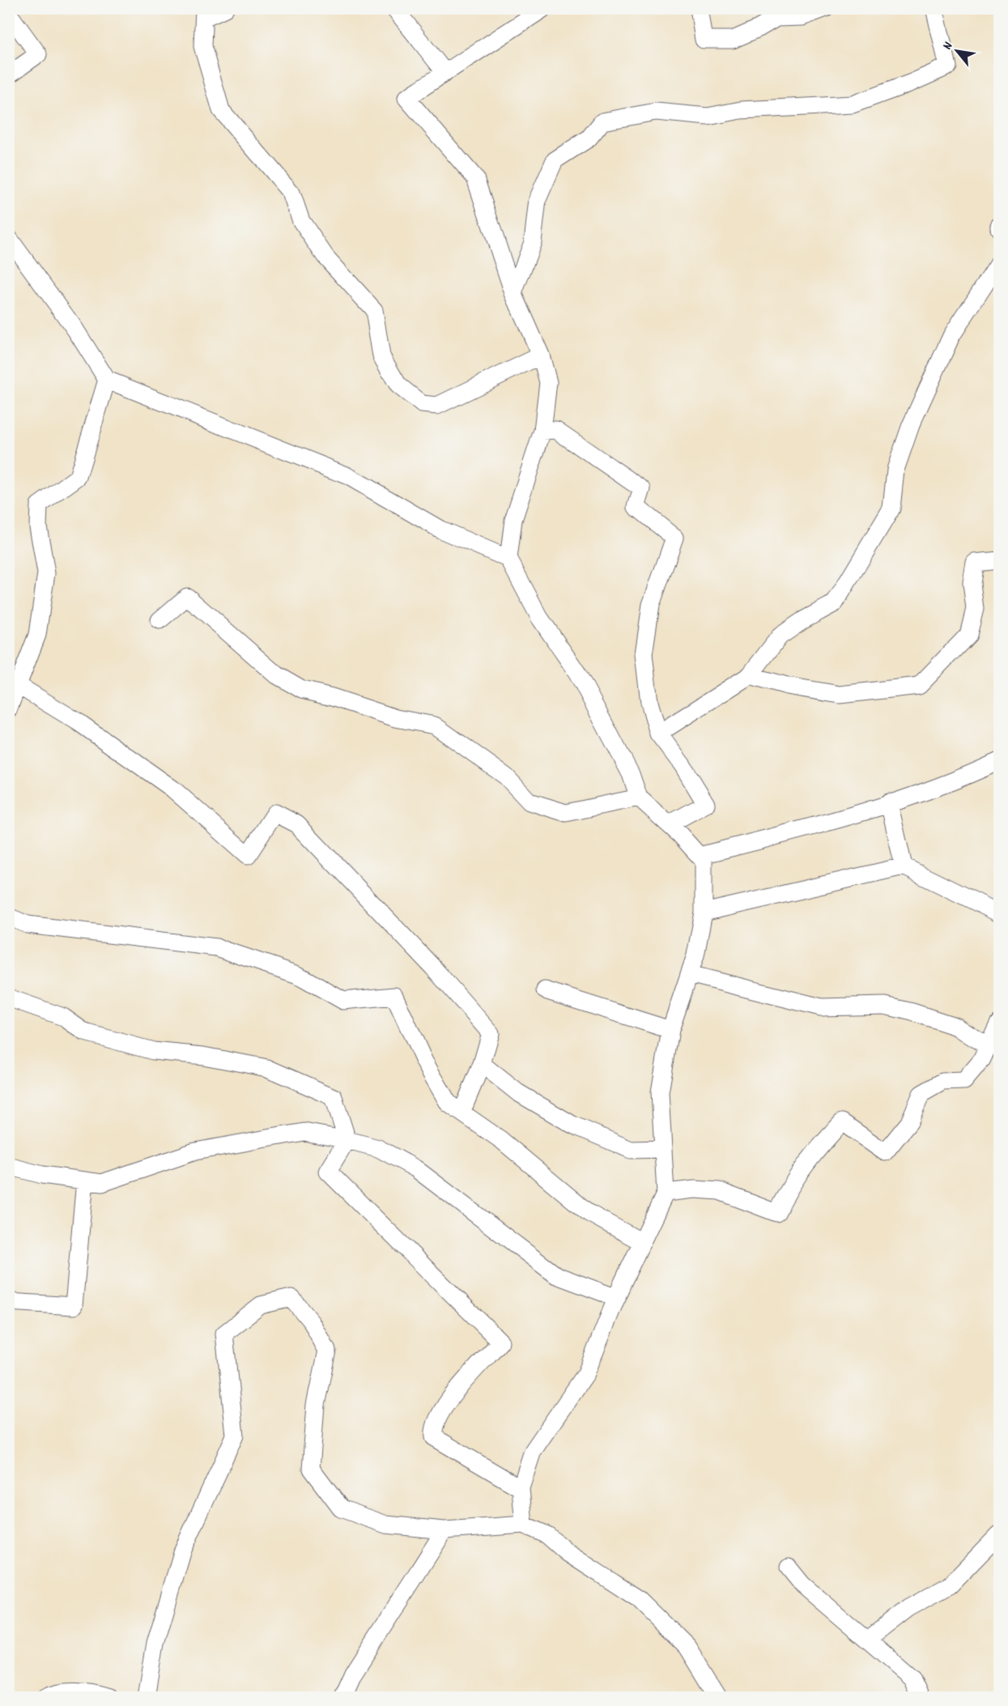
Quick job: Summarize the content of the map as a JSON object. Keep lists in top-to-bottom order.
{
  "north": "top left"
}
